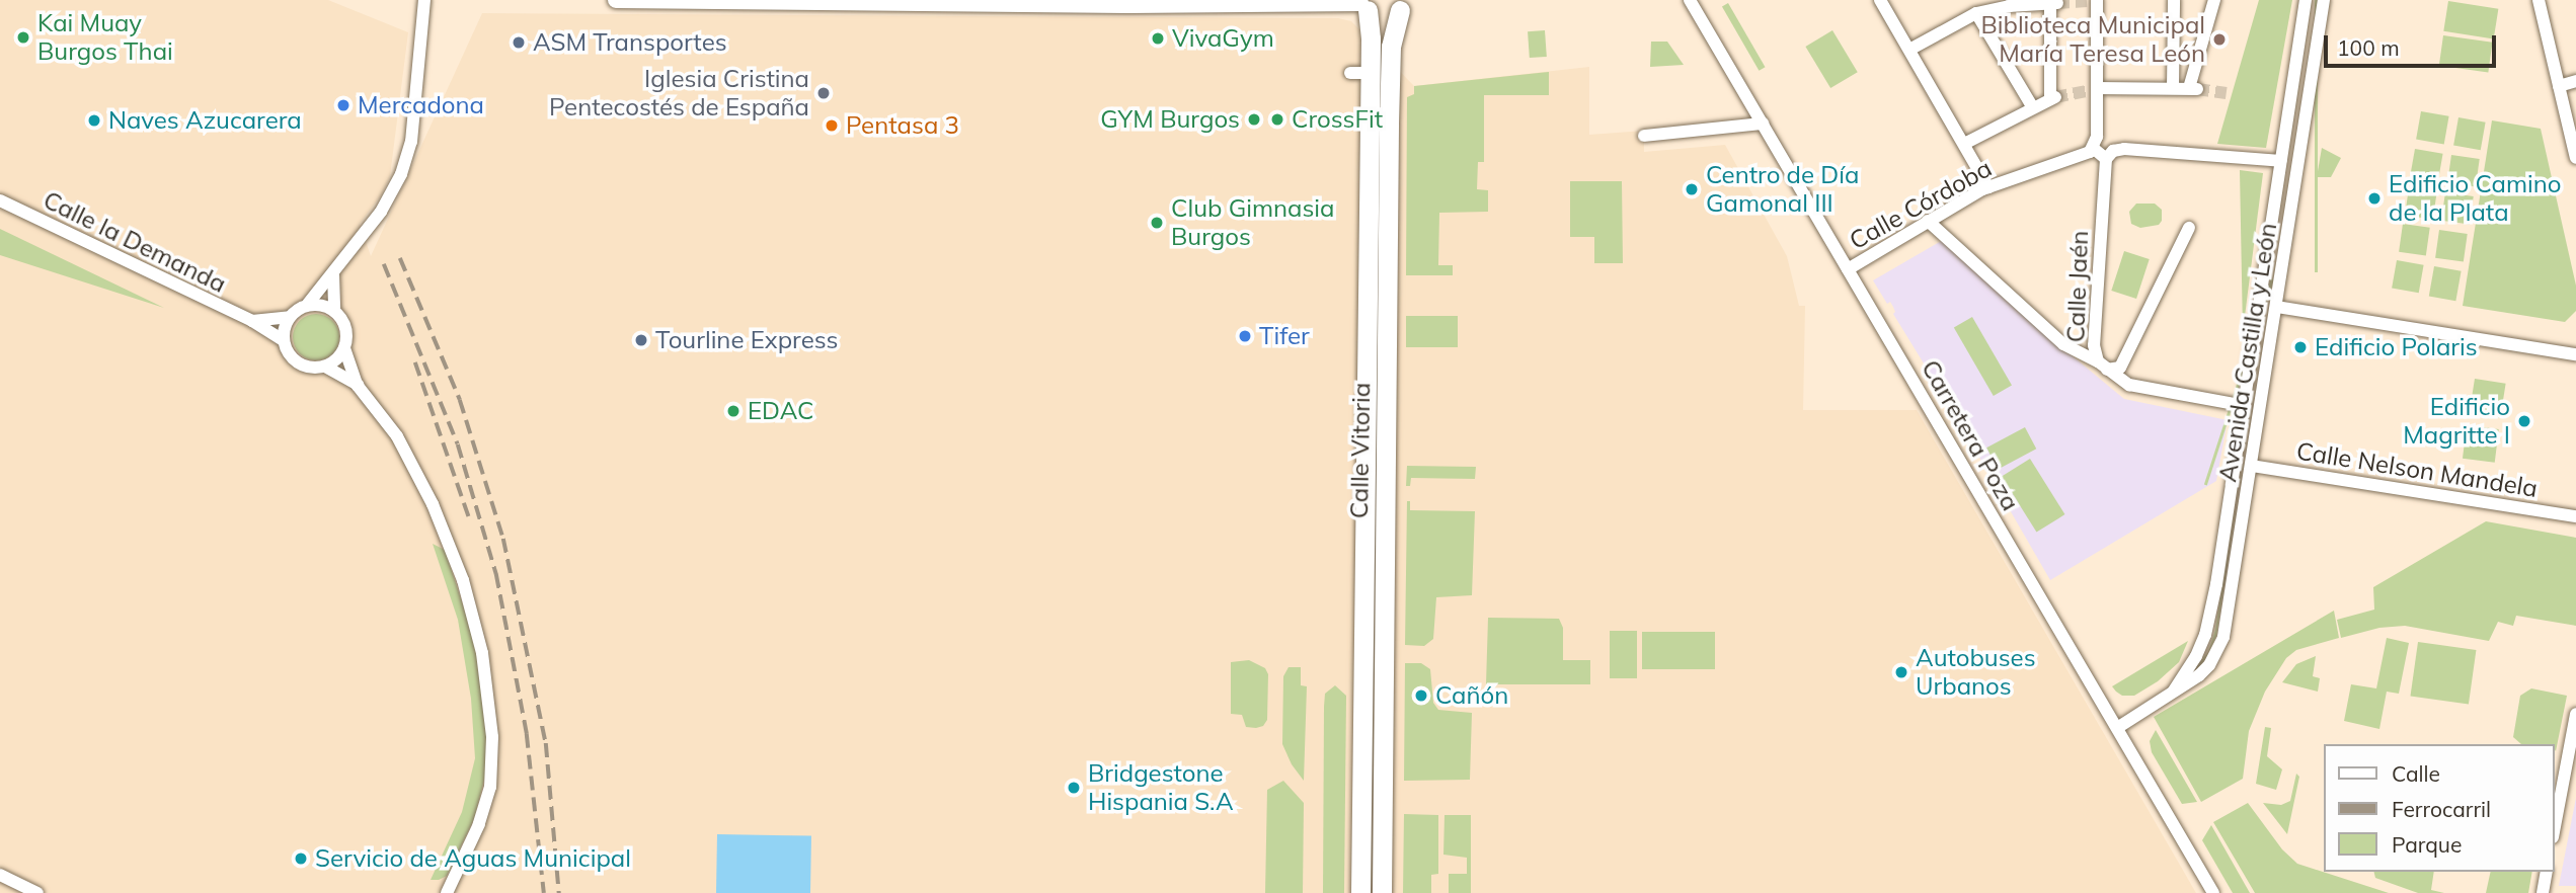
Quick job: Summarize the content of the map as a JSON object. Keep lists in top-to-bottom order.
{
  "streets": {
    "highway": ["Calle Vitoria"],
    "street": [
      "Calle Córdoba",
      "Calle la Demanda",
      "Calle Jaén",
      "Avenida Castilla y León",
      "Carretera Poza",
      "Calle Nelson Mandela"
    ]
  },
  "crossings": [
    ["Calle Córdoba", "Carretera Poza"],
    ["Calle Jaén", "Avenida Castilla y León"],
    ["Avenida Castilla y León", "Carretera Poza"],
    ["Avenida Castilla y León", "Calle Nelson Mandela"]
  ],
  "places": [
    "Kai Muay Burgos Thai",
    "VivaGym",
    "Biblioteca Municipal María Teresa León",
    "ASM Transportes",
    "Iglesia Cristina Pentecostés de España",
    "Mercadona",
    "GYM Burgos",
    "CrossFit",
    "Naves Azucarera",
    "Pentasa 3",
    "Centro de Día Gamonal III",
    "Edificio Camino de la Plata",
    "Club Gimnasia Burgos",
    "Tifer",
    "Tourline Express",
    "Edificio Polaris",
    "EDAC",
    "Edificio Magritte I",
    "Autobuses Urbanos",
    "Cañón",
    "Bridgestone Hispania S.A",
    "Servicio de Aguas Municipal"
  ],
  "legend": ["Calle", "Ferrocarril", "Parque"],
  "scale_bar": "100 m"
}
